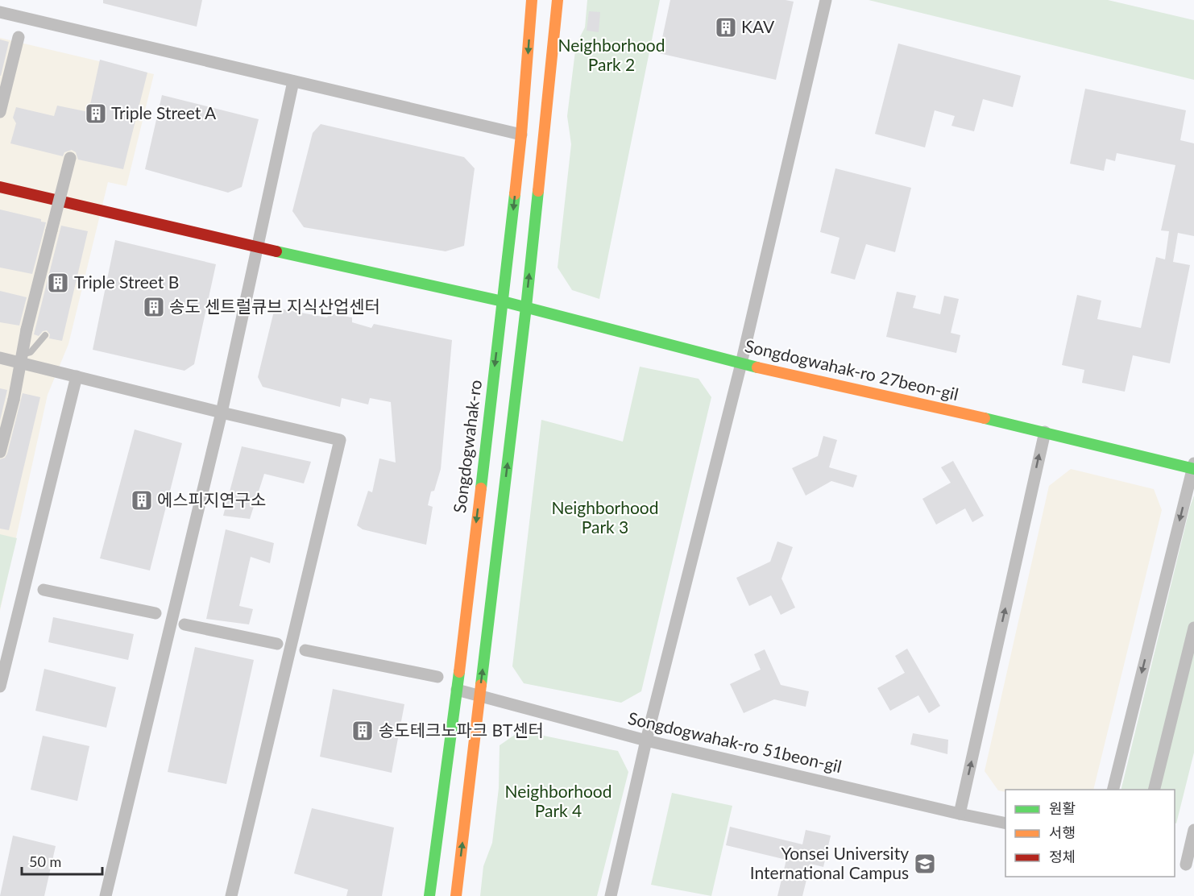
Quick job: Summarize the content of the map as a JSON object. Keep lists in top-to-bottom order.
{
  "streets": {
    "main road": ["Songdogwahak-ro 27beon-gil", "Songdogwahak-ro"],
    "street": ["Songdogwahak-ro 51beon-gil"]
  },
  "crossings": [
    ["Songdogwahak-ro 27beon-gil", "Songdogwahak-ro"],
    ["Songdogwahak-ro", "Songdogwahak-ro 51beon-gil"]
  ],
  "parks": ["Neighborhood Park 2", "Neighborhood Park 3", "Neighborhood Park 4"],
  "places": {
    "building": [
      "KAV",
      "Triple Street A",
      "Triple Street B",
      "송도 센트럴큐브 지식산업센터",
      "에스피지연구소",
      "송도테크노파크 BT센터"
    ],
    "school or university": ["Yonsei University International Campus"]
  },
  "legend": ["원활", "서행", "정체"],
  "scale_bar": "50 m"
}
